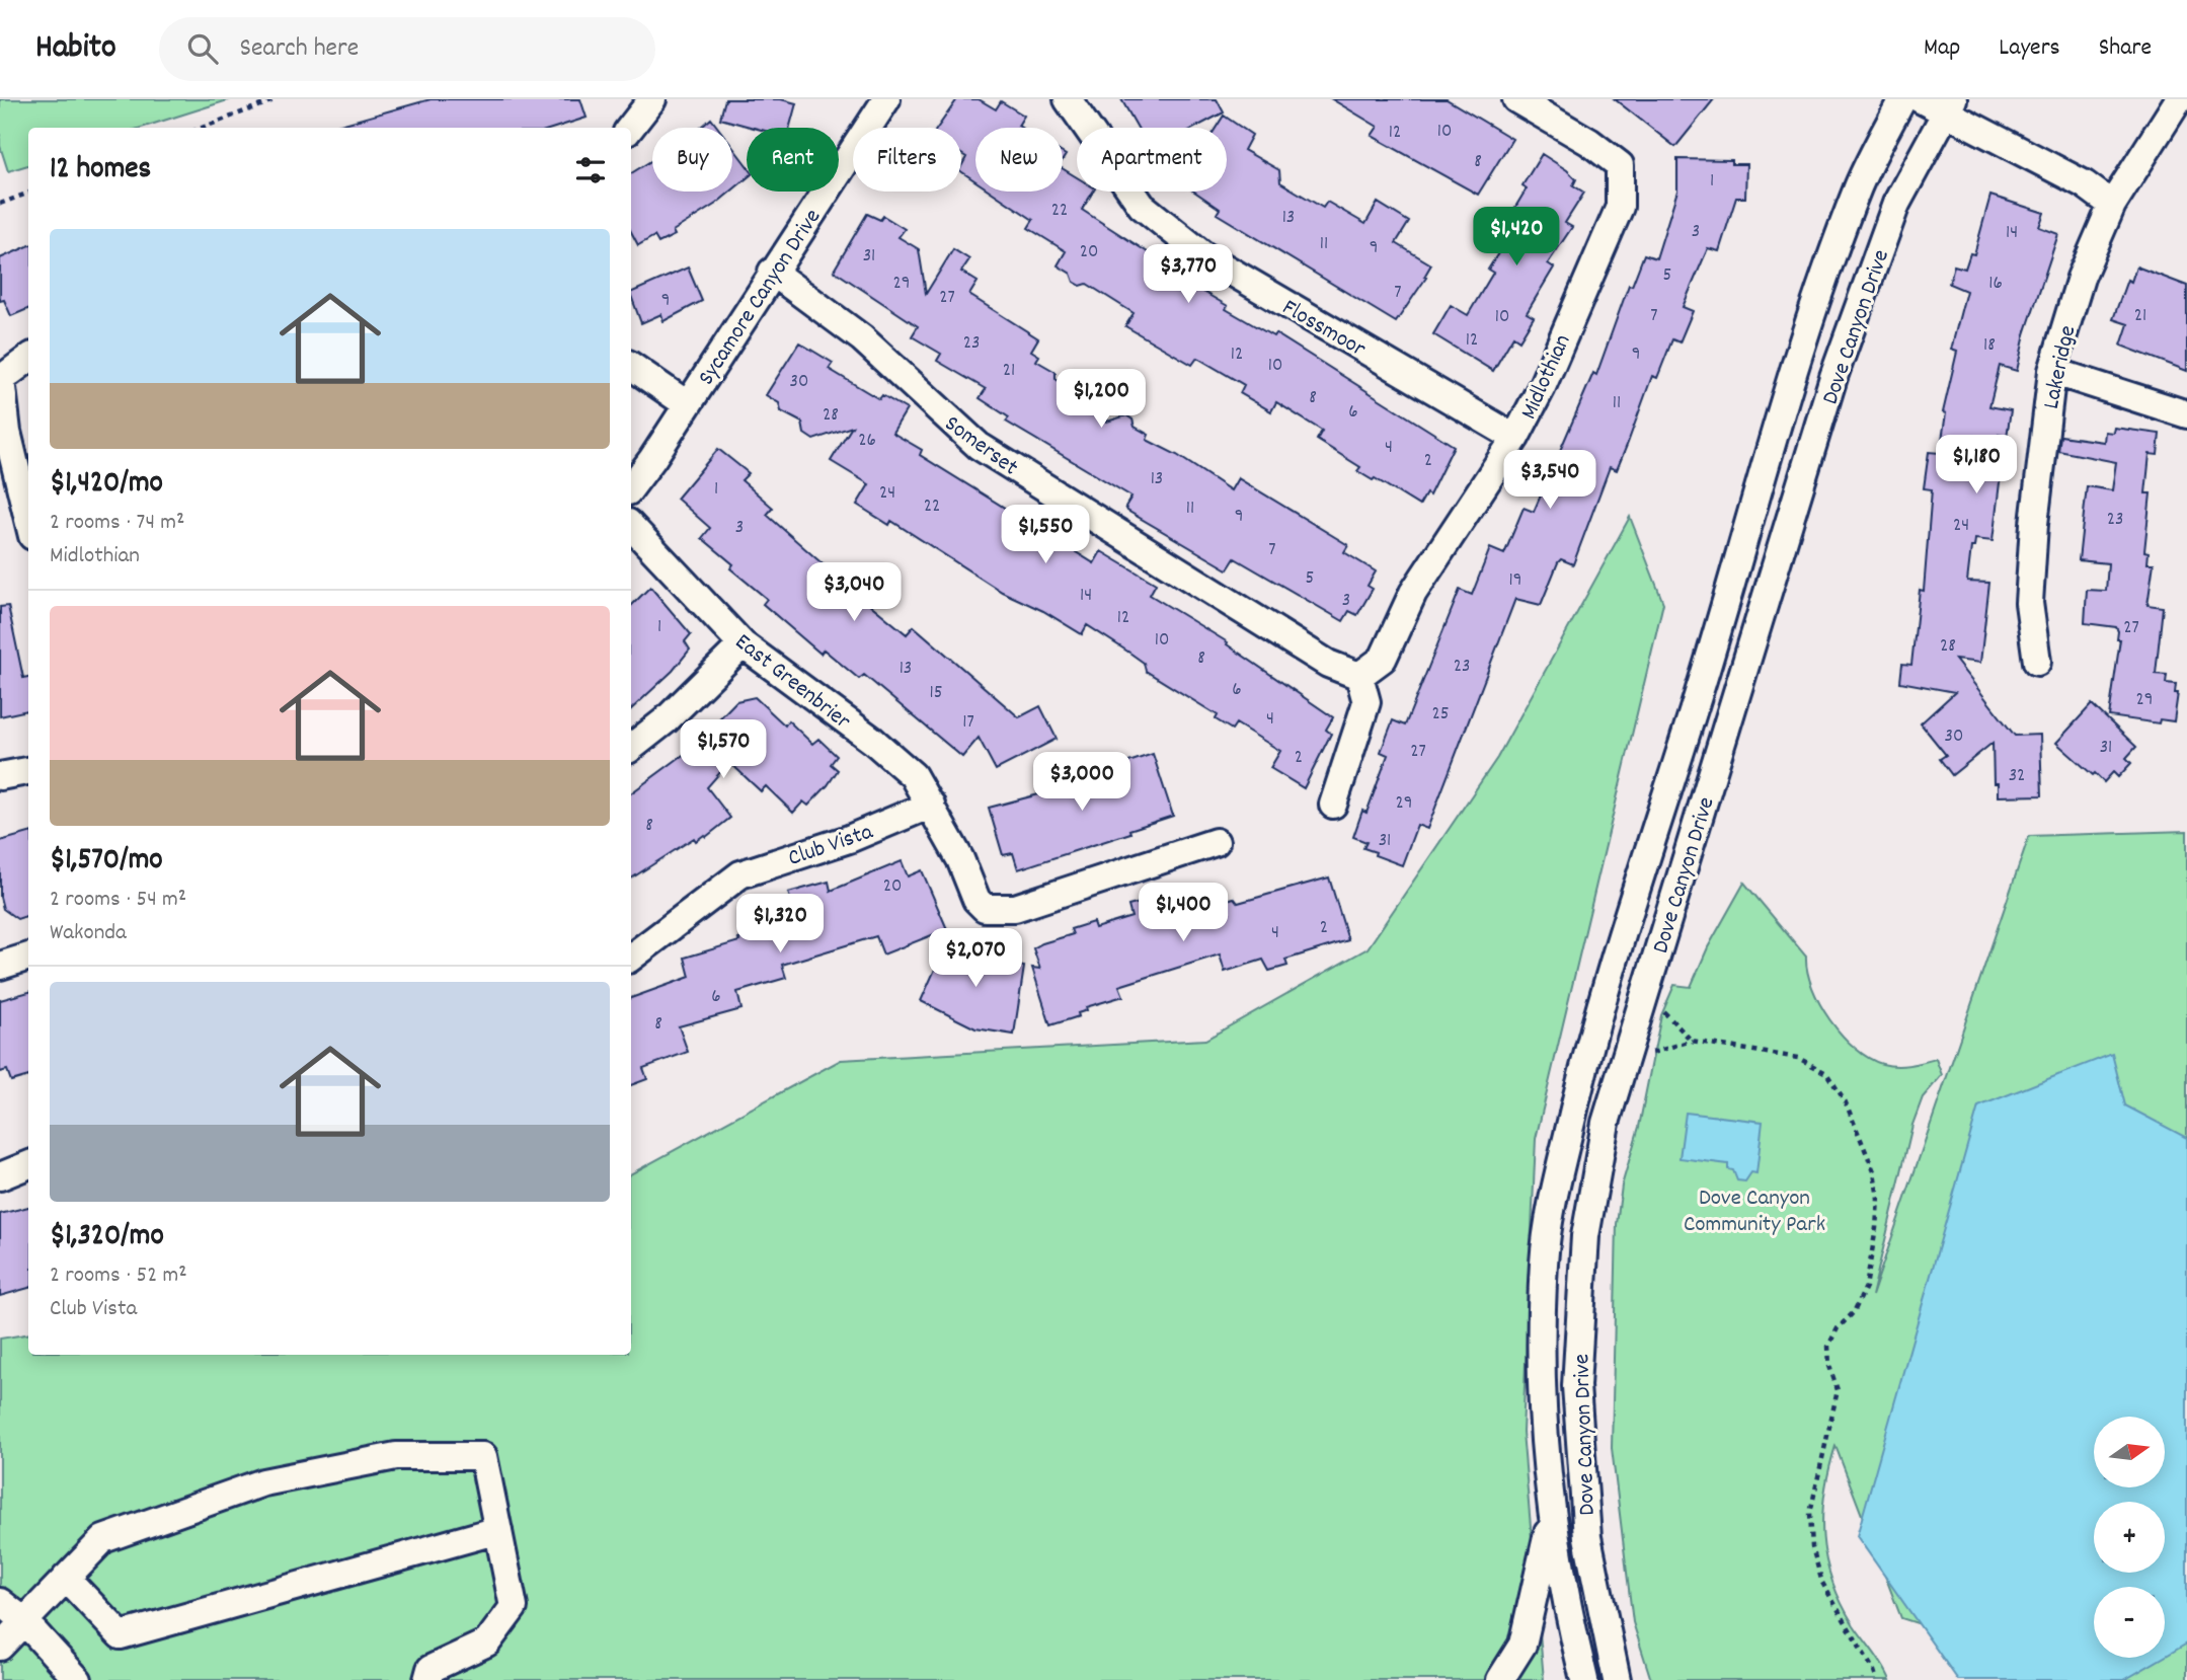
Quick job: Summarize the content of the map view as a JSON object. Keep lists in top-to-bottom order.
{
  "streets": {
    "street": [
      "Sycamore Canyon Drive",
      "Flossmoor",
      "Dove Canyon Drive",
      "Lakeridge",
      "Midlothian",
      "Somerset",
      "East Greenbrier",
      "Club Vista"
    ]
  },
  "crossings": [
    ["Sycamore Canyon Drive", "Somerset"],
    ["Flossmoor", "Midlothian"],
    ["Midlothian", "Somerset"],
    ["East Greenbrier", "Club Vista"]
  ],
  "parks": ["Dove Canyon Community Park"],
  "house_numbers": [
    "10",
    "12",
    "8",
    "1",
    "22",
    "13",
    "3",
    "14",
    "11",
    "9",
    "20",
    "31",
    "5",
    "29",
    "16",
    "7",
    "27",
    "9",
    "7",
    "21",
    "10",
    "12",
    "23",
    "18",
    "12",
    "9",
    "10",
    "21",
    "30",
    "8",
    "11",
    "6",
    "28",
    "26",
    "4",
    "2",
    "13",
    "1",
    "24",
    "22",
    "11",
    "9",
    "23",
    "24",
    "3",
    "7",
    "5",
    "19",
    "14",
    "3",
    "12",
    "1",
    "27",
    "10",
    "28",
    "8",
    "23",
    "13",
    "6",
    "15",
    "29",
    "25",
    "4",
    "17",
    "30",
    "31",
    "27",
    "2",
    "32",
    "29",
    "8",
    "31",
    "20",
    "2",
    "4",
    "6",
    "8"
  ],
  "north": "right",
  "page": {
    "header": "Habito",
    "search": "Search here",
    "nav": ["Map", "Layers", "Share"],
    "chip": [
      "Buy",
      "Rent",
      "Filters",
      "New",
      "Apartment"
    ],
    "heading": "12 homes",
    "price": [
      "$1,420",
      "$3,770",
      "$1,200",
      "$1,180",
      "$3,540",
      "$1,550",
      "$3,040",
      "$1,570",
      "$3,000",
      "$1,400",
      "$1,320",
      "$2,070"
    ],
    "list": [
      {
        "name": "$1,420/mo",
        "note": "2 rooms · 74 m² · Midlothian"
      },
      {
        "name": "$1,570/mo",
        "note": "2 rooms · 54 m² · Wakonda"
      },
      {
        "name": "$1,320/mo",
        "note": "2 rooms · 52 m² · Club Vista"
      }
    ],
    "map_buttons": ["+", "−"]
  }
}
